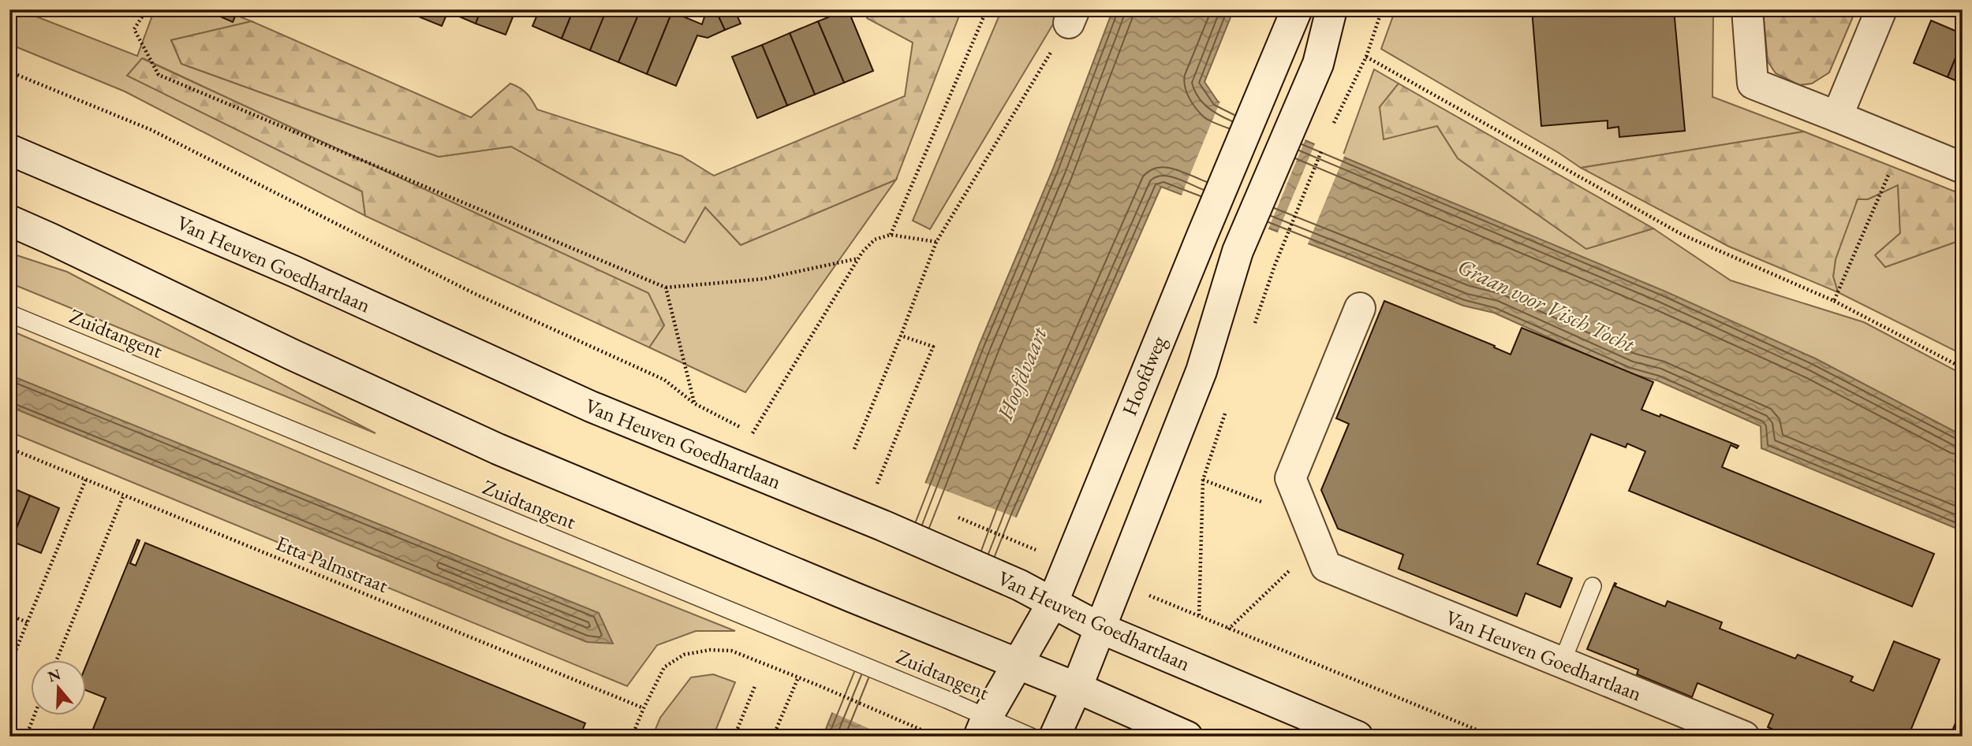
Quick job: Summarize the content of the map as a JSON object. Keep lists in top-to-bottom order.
{
  "streets": {
    "main road": ["Van Heuven Goedhartlaan", "Hoofdweg"],
    "lane": ["Zuidtangent"],
    "path": ["Etta Palmstraat"]
  },
  "crossings": [
    ["Van Heuven Goedhartlaan", "Hoofdweg"],
    ["Zuidtangent", "Hoofdweg"]
  ],
  "water": ["Graan voor Visch Tocht", "Hoofdvaart"],
  "north": "top"
}
